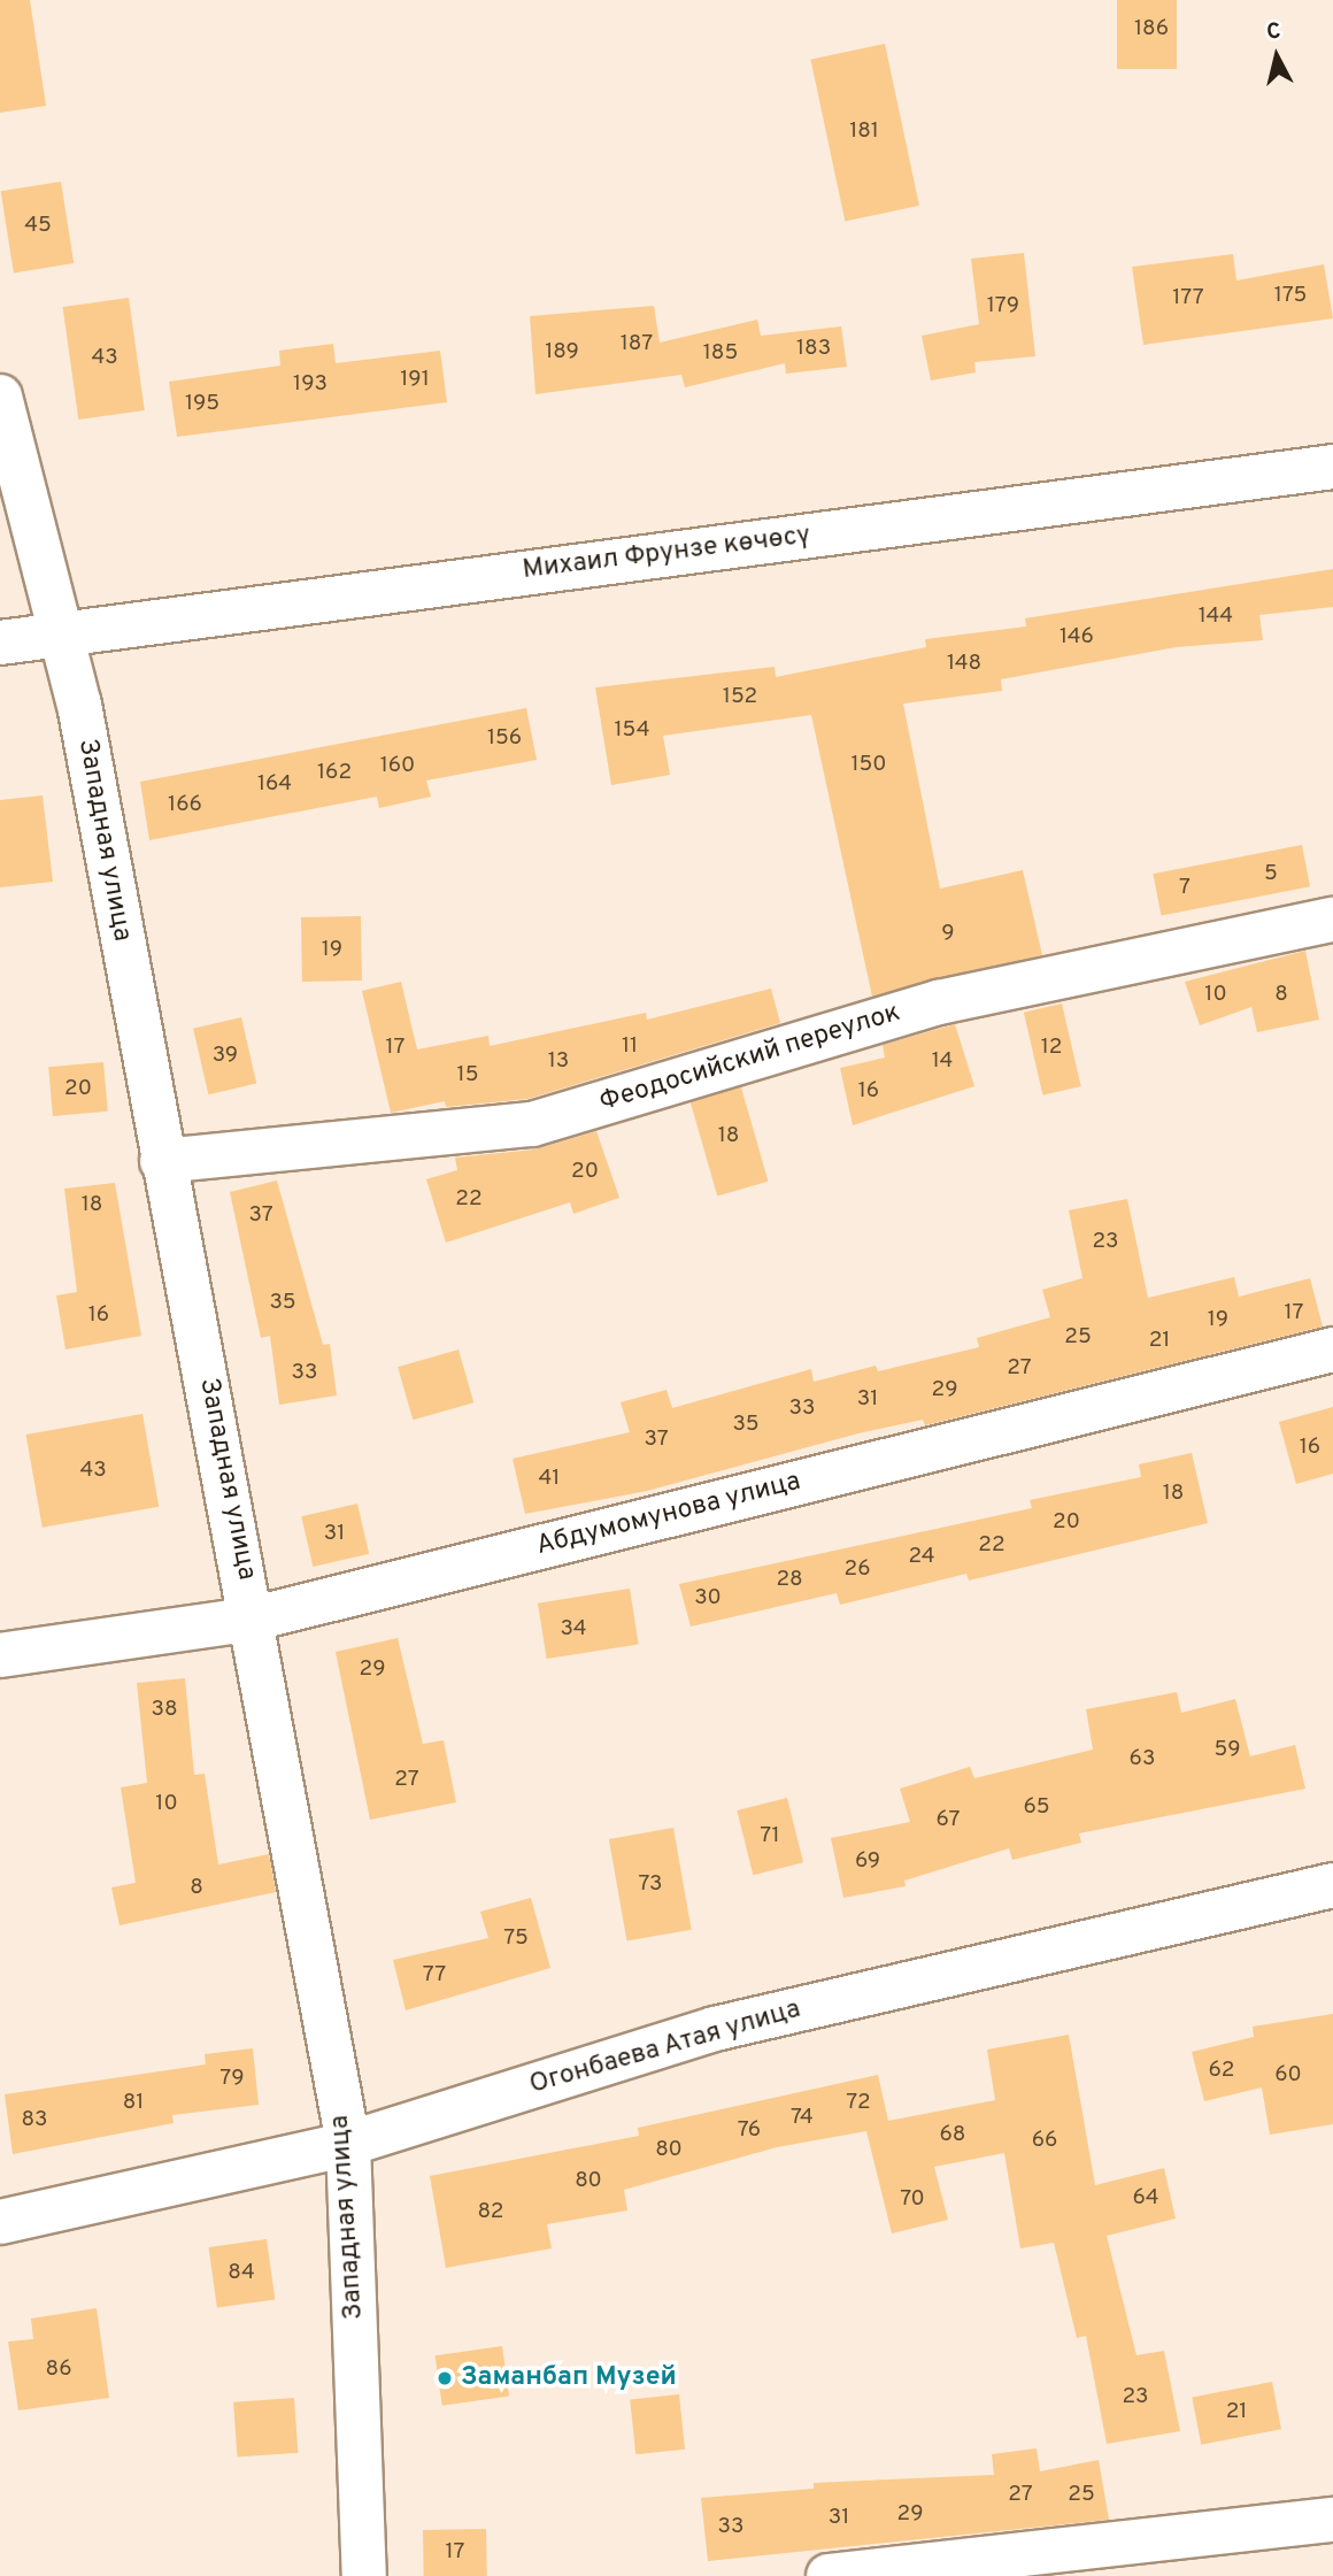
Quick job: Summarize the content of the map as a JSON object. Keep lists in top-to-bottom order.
{
  "streets": {
    "street": [
      "Михаил Фрунзе көчөсү",
      "Западная улица",
      "Феодосийский переулок",
      "Абдумомунова улица",
      "Огонбаева Атая улица"
    ]
  },
  "crossings": [
    ["Михаил Фрунзе көчөсү", "Западная улица"],
    ["Западная улица", "Феодосийский переулок"],
    ["Западная улица", "Абдумомунова улица"],
    ["Западная улица", "Огонбаева Атая улица"]
  ],
  "places": ["Заманбап Музей"],
  "house_numbers": [
    "186",
    "181",
    "45",
    "175",
    "177",
    "179",
    "187",
    "183",
    "189",
    "185",
    "43",
    "191",
    "193",
    "195",
    "144",
    "146",
    "148",
    "152",
    "154",
    "156",
    "150",
    "160",
    "162",
    "164",
    "166",
    "5",
    "7",
    "9",
    "19",
    "10",
    "8",
    "11",
    "17",
    "12",
    "39",
    "13",
    "14",
    "15",
    "20",
    "16",
    "18",
    "20",
    "22",
    "18",
    "37",
    "23",
    "35",
    "17",
    "16",
    "19",
    "25",
    "21",
    "27",
    "33",
    "29",
    "31",
    "33",
    "35",
    "37",
    "16",
    "43",
    "41",
    "18",
    "20",
    "31",
    "22",
    "24",
    "26",
    "28",
    "30",
    "34",
    "29",
    "38",
    "59",
    "63",
    "27",
    "10",
    "65",
    "67",
    "71",
    "69",
    "73",
    "8",
    "75",
    "77",
    "62",
    "60",
    "79",
    "81",
    "72",
    "74",
    "83",
    "76",
    "68",
    "66",
    "80",
    "80",
    "64",
    "70",
    "82",
    "84",
    "86",
    "23",
    "21",
    "27",
    "25",
    "29",
    "31",
    "33",
    "17"
  ],
  "north": "top"
}
